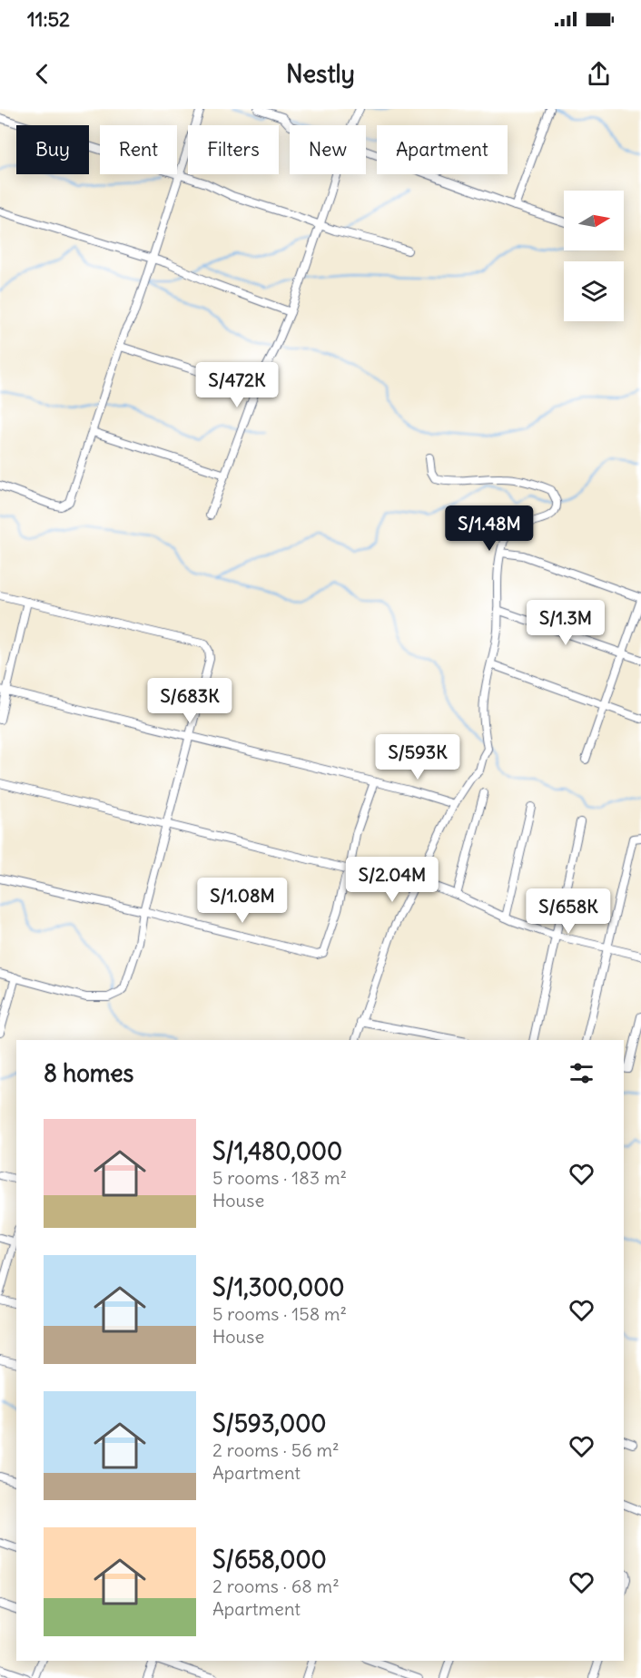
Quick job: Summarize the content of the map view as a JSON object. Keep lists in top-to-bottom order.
{
  "north": "right",
  "page": {
    "status": "11:52",
    "header": "Nestly",
    "chip": [
      "Buy",
      "Rent",
      "Filters",
      "New",
      "Apartment"
    ],
    "price": [
      "S/472K",
      "S/1.48M",
      "S/1.3M",
      "S/683K",
      "S/593K",
      "S/2.04M",
      "S/1.08M",
      "S/658K"
    ],
    "heading": "8 homes",
    "list": [
      {
        "name": "S/1,480,000",
        "note": "5 rooms · 183 m² · House"
      },
      {
        "name": "S/1,300,000",
        "note": "5 rooms · 158 m² · House"
      },
      {
        "name": "S/593,000",
        "note": "2 rooms · 56 m² · Apartment"
      },
      {
        "name": "S/658,000",
        "note": "2 rooms · 68 m² · Apartment"
      }
    ]
  }
}
